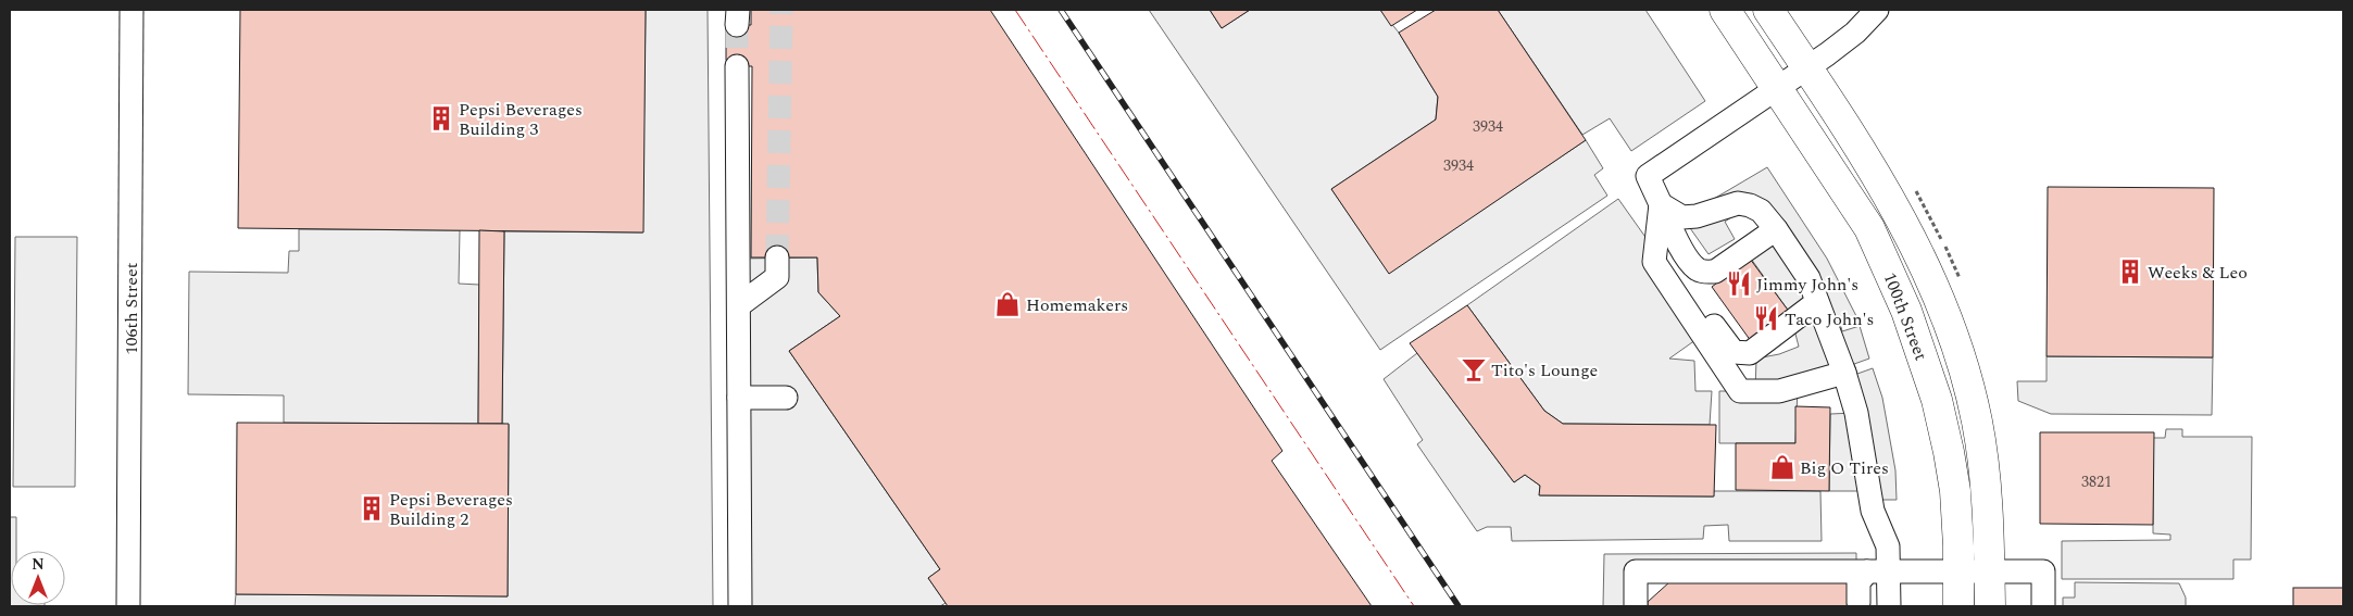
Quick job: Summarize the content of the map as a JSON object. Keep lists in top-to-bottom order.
{
  "streets": {
    "main road": ["100th Street"],
    "street": ["106th Street"]
  },
  "places": {
    "building": ["Pepsi Beverages Building 3", "Weeks & Leo", "Pepsi Beverages Building 2"],
    "restaurant": ["Jimmy John's", "Taco John's"],
    "shop": ["Homemakers", "Big O Tires"],
    "bar": ["Tito's Lounge"]
  },
  "house_numbers": ["3934", "3934", "3821"],
  "north": "top"
}
